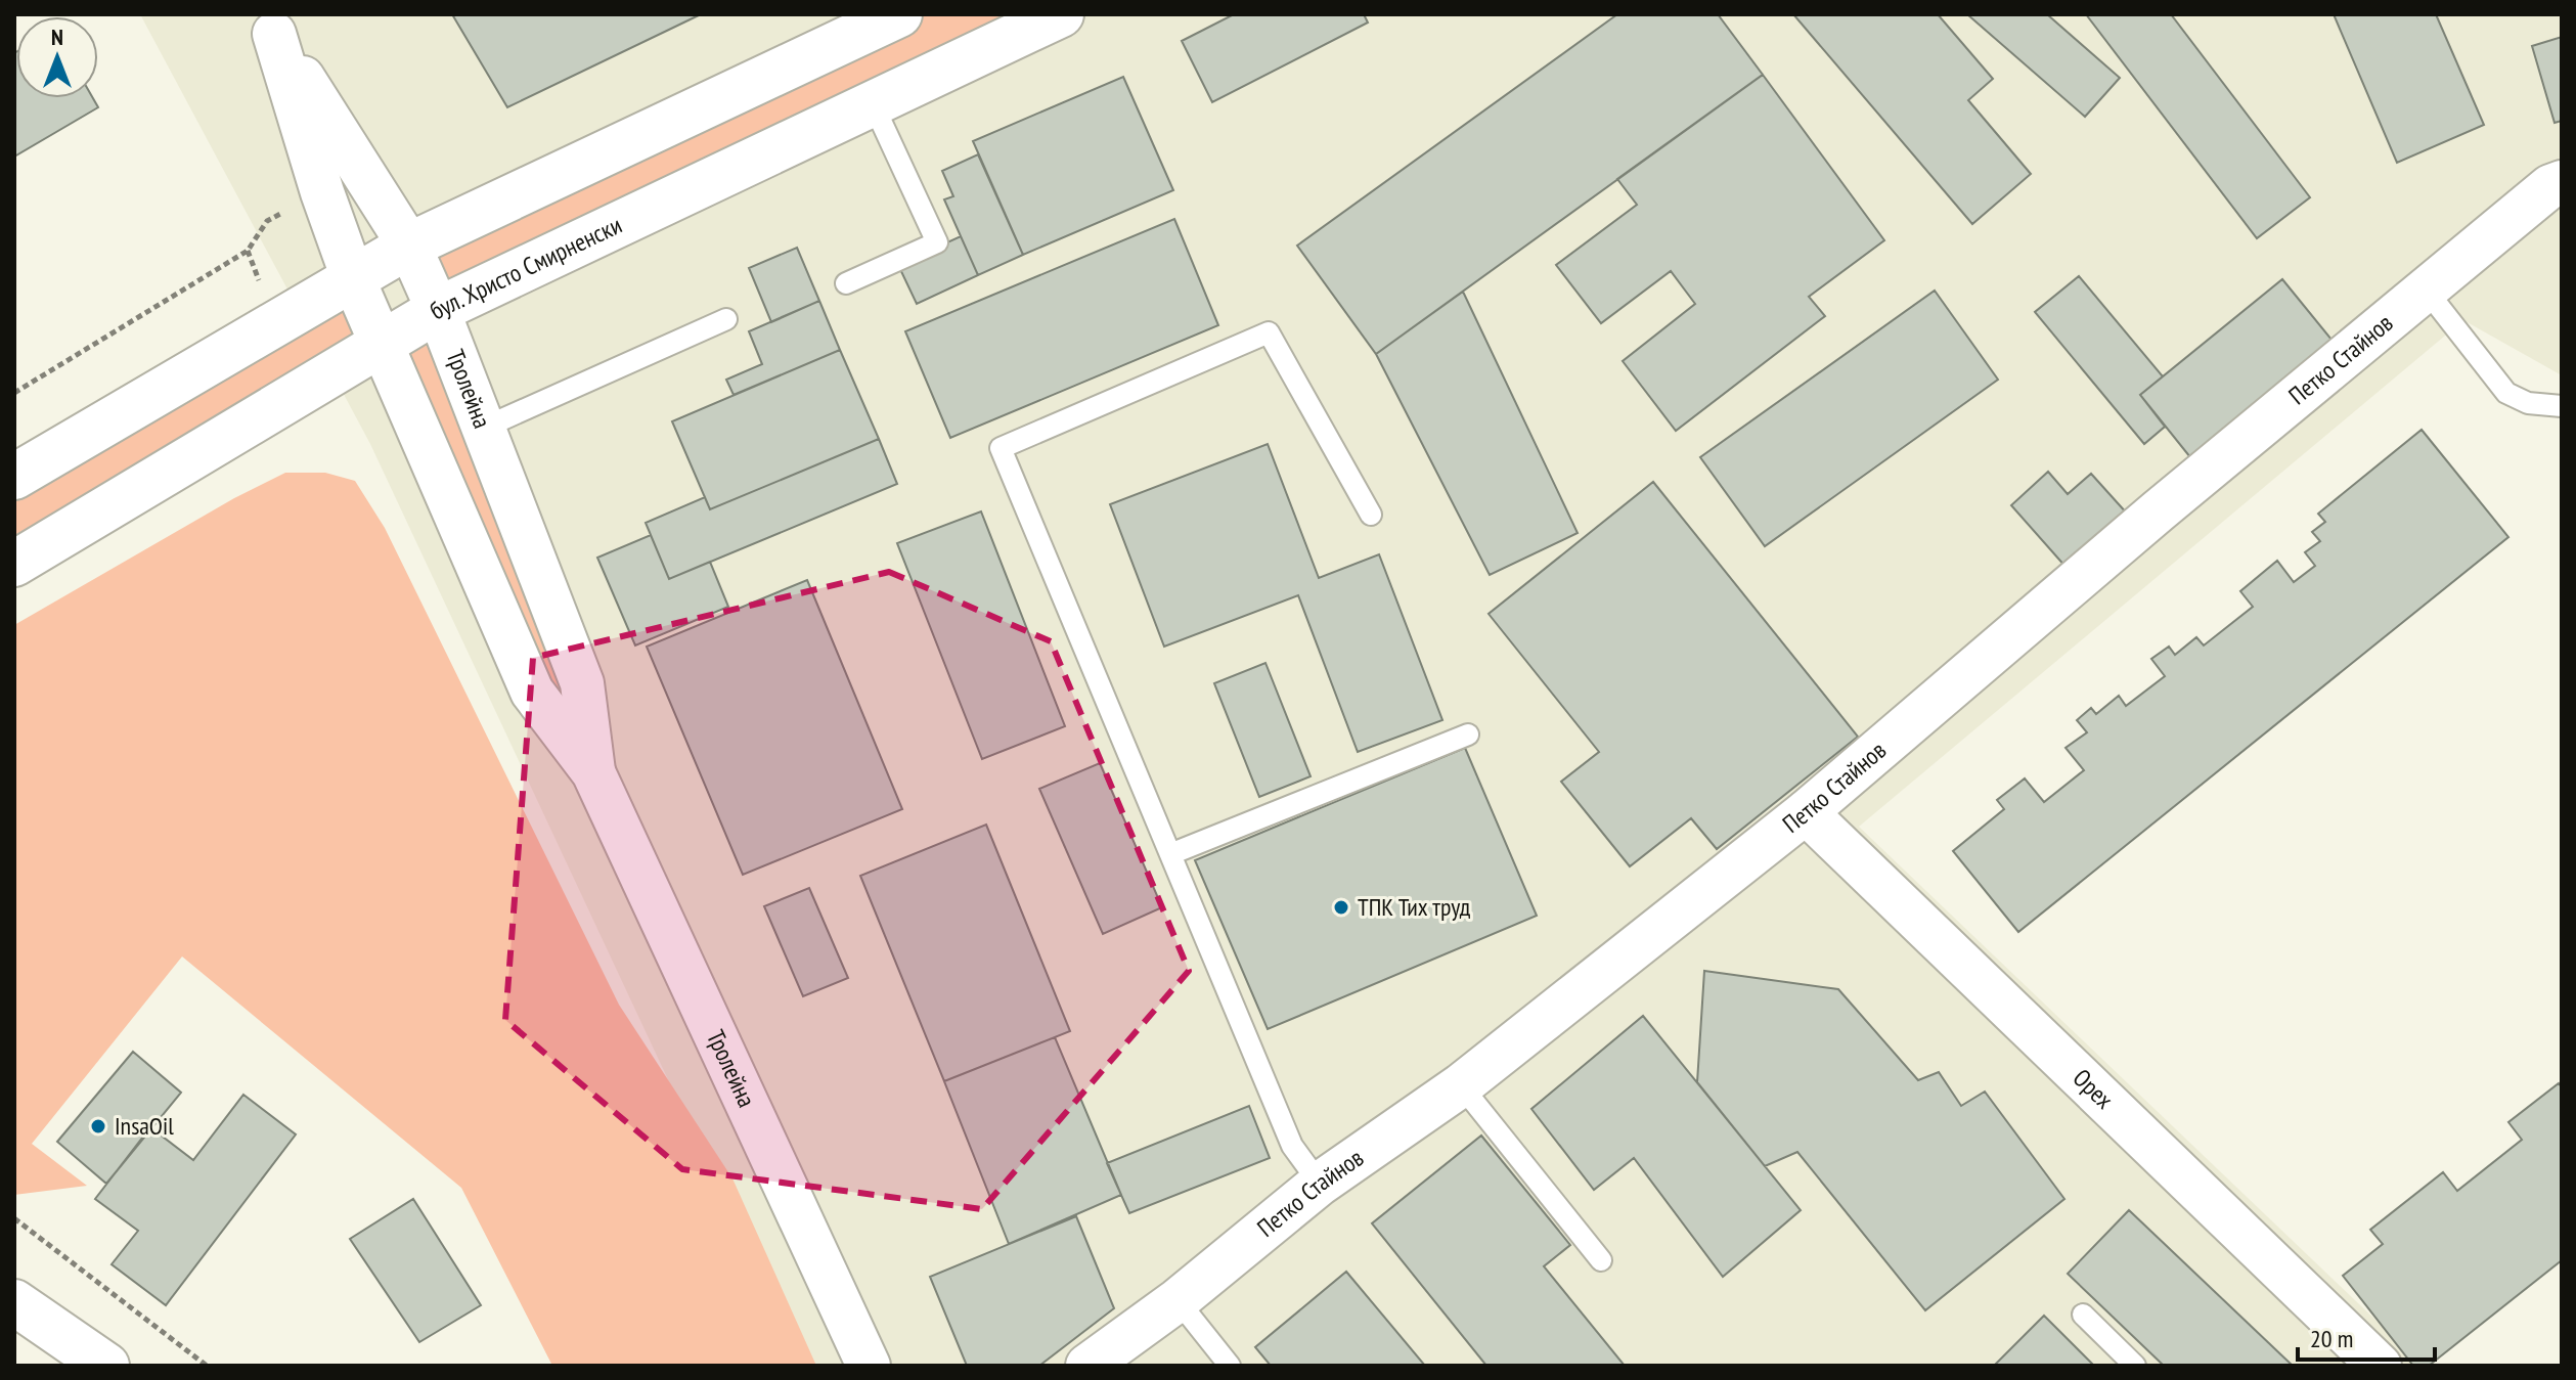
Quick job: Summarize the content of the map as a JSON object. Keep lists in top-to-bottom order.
{
  "streets": {
    "main road": ["бул. Христо Смирненски"],
    "street": ["Петко Стайнов", "Тролейна", "Орех"]
  },
  "crossings": [
    ["бул. Христо Смирненски", "Тролейна"],
    ["Петко Стайнов", "Орех"]
  ],
  "places": ["ТПК Тих труд", "InsaOil"],
  "scale_bar": "20 m",
  "north": "top"
}
